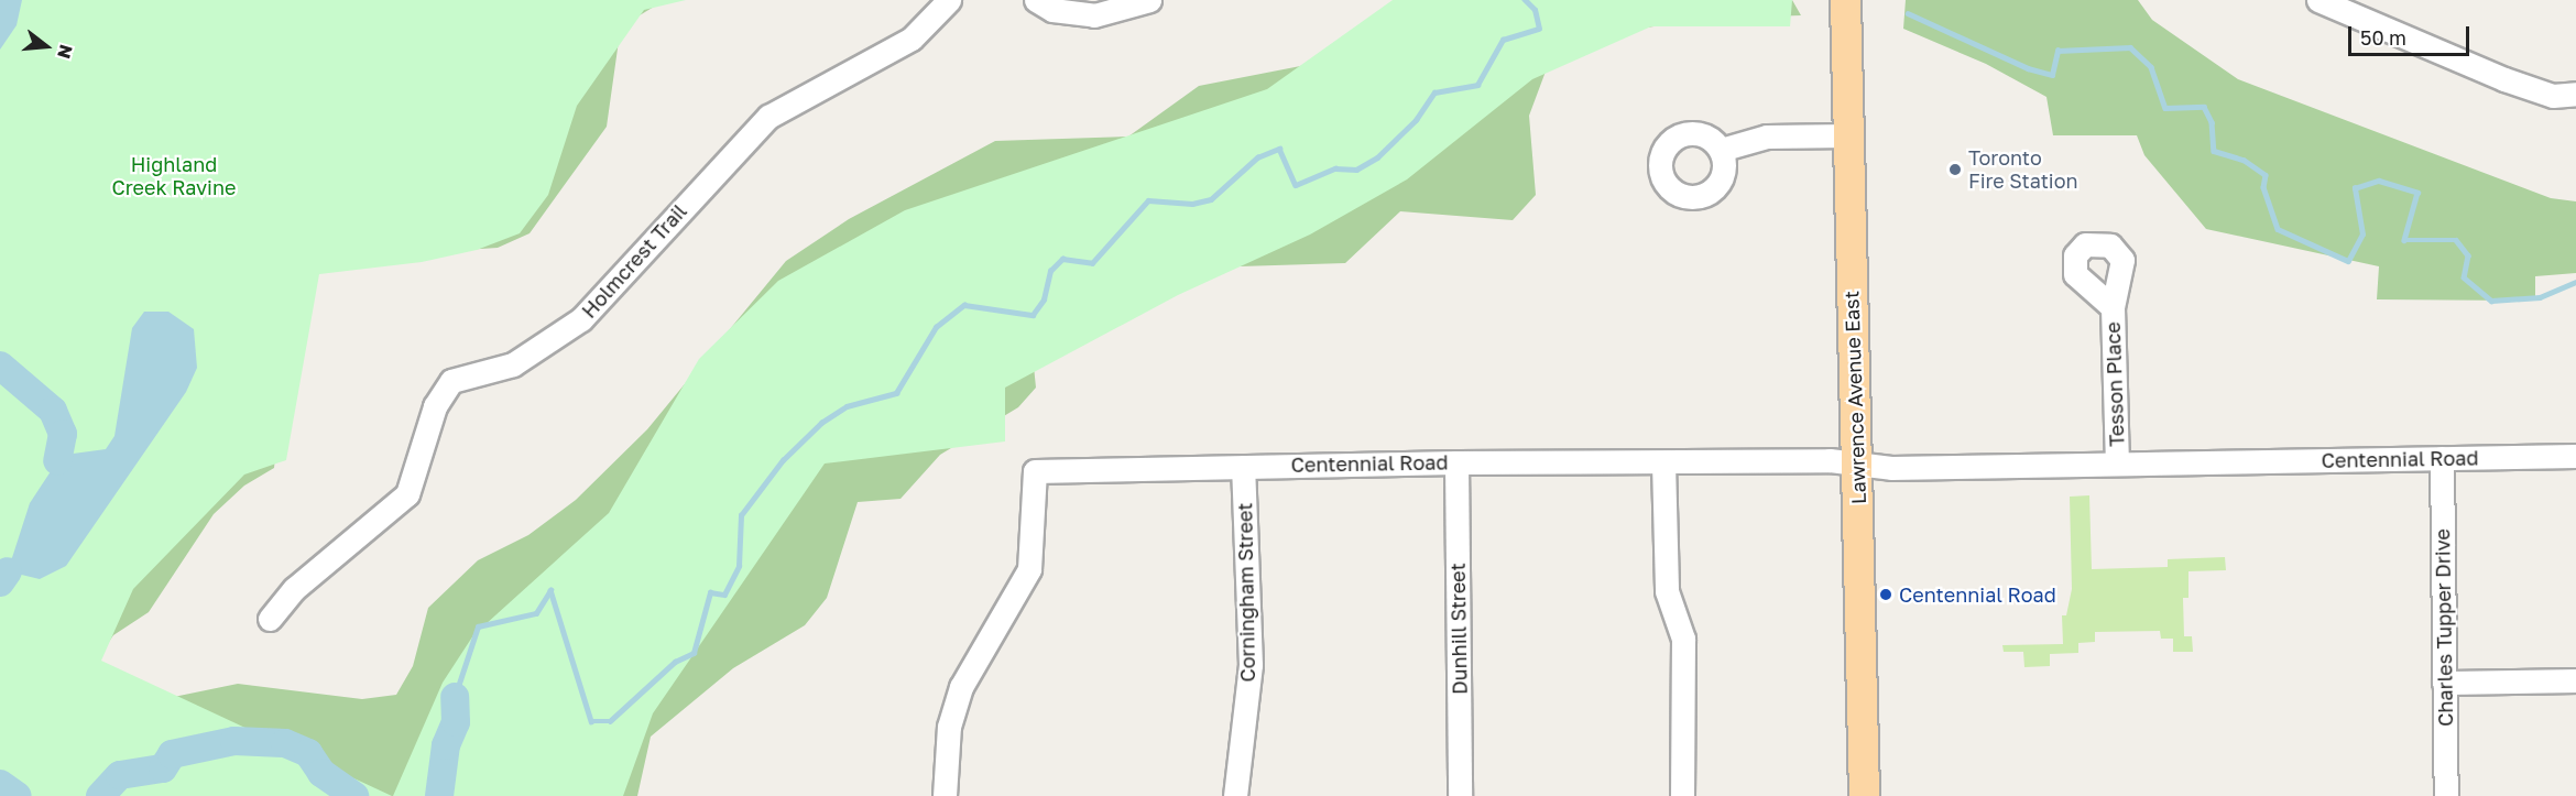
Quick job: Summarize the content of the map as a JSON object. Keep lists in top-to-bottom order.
{
  "streets": {
    "main road": ["Lawrence Avenue East"],
    "street": [
      "Holmcrest Trail",
      "Tesson Place",
      "Centennial Road",
      "Corningham Street",
      "Charles Tupper Drive",
      "Dunhill Street"
    ]
  },
  "crossings": [
    ["Tesson Place", "Centennial Road"],
    ["Lawrence Avenue East", "Centennial Road"],
    ["Centennial Road", "Corningham Street"],
    ["Centennial Road", "Charles Tupper Drive"],
    ["Centennial Road", "Dunhill Street"]
  ],
  "parks": ["Highland Creek Ravine"],
  "places": ["Toronto Fire Station", "Centennial Road"],
  "scale_bar": "50 m",
  "north": "right"
}
